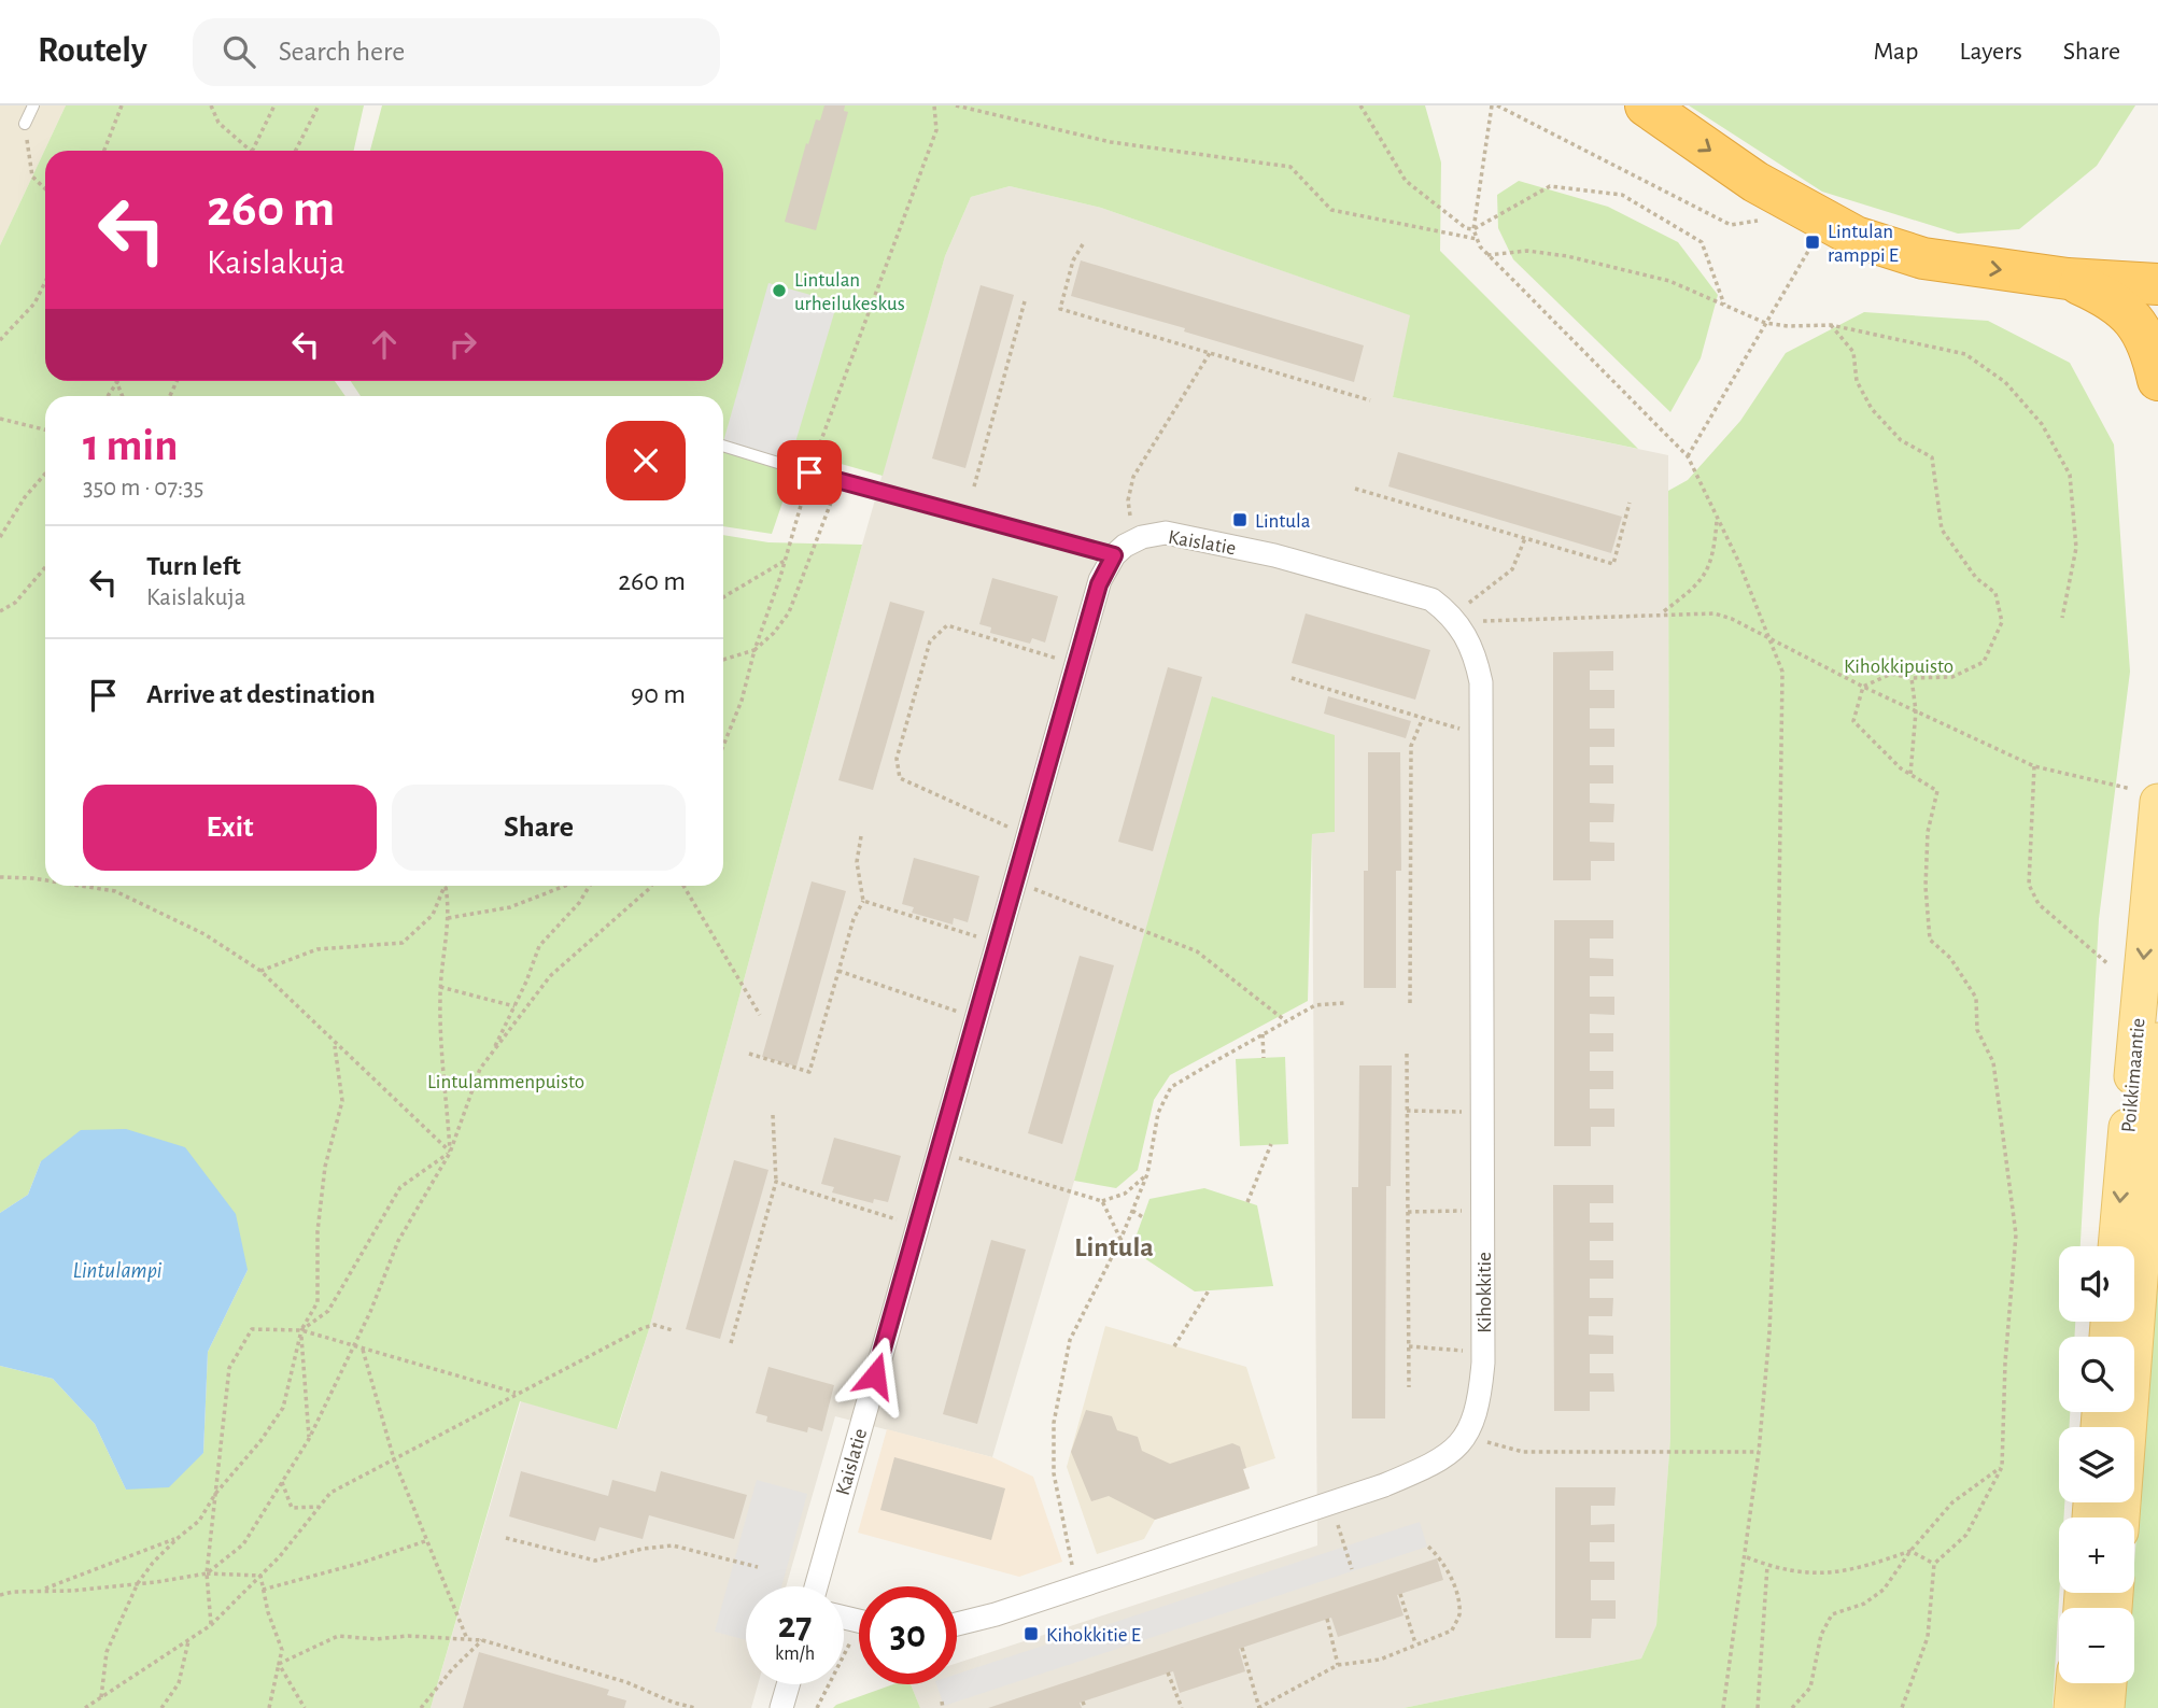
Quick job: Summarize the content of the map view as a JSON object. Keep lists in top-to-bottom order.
{
  "streets": {
    "main road": ["Poikkimaantie"],
    "street": ["Kaislatie", "Kihokkitie"]
  },
  "crossings": [
    ["Kaislatie", "Kihokkitie"]
  ],
  "districts": ["Lintula"],
  "water": ["Lintulampi"],
  "parks": ["Kihokkipuisto", "Lintulammenpuisto"],
  "places": {
    "transit": ["Lintulan ramppi E", "Lintula", "Kihokkitie E"],
    "other": ["Lintulan urheilukeskus"]
  },
  "page": {
    "header": "Routely",
    "search": "Search here",
    "nav": ["Map", "Layers", "Share"],
    "turn": ["260 m", "Kaislakuja"],
    "heading": ["1 min", "350 m · 07:35"],
    "list": [
      {
        "name": "Turn left",
        "note": "Kaislakuja",
        "value": "260 m"
      },
      {
        "name": "Arrive at destination",
        "value": "90 m"
      }
    ],
    "buttons": ["Exit", "Share"],
    "map_buttons": ["+", "−"],
    "speed": "27 km/h",
    "limit": "30"
  }
}
